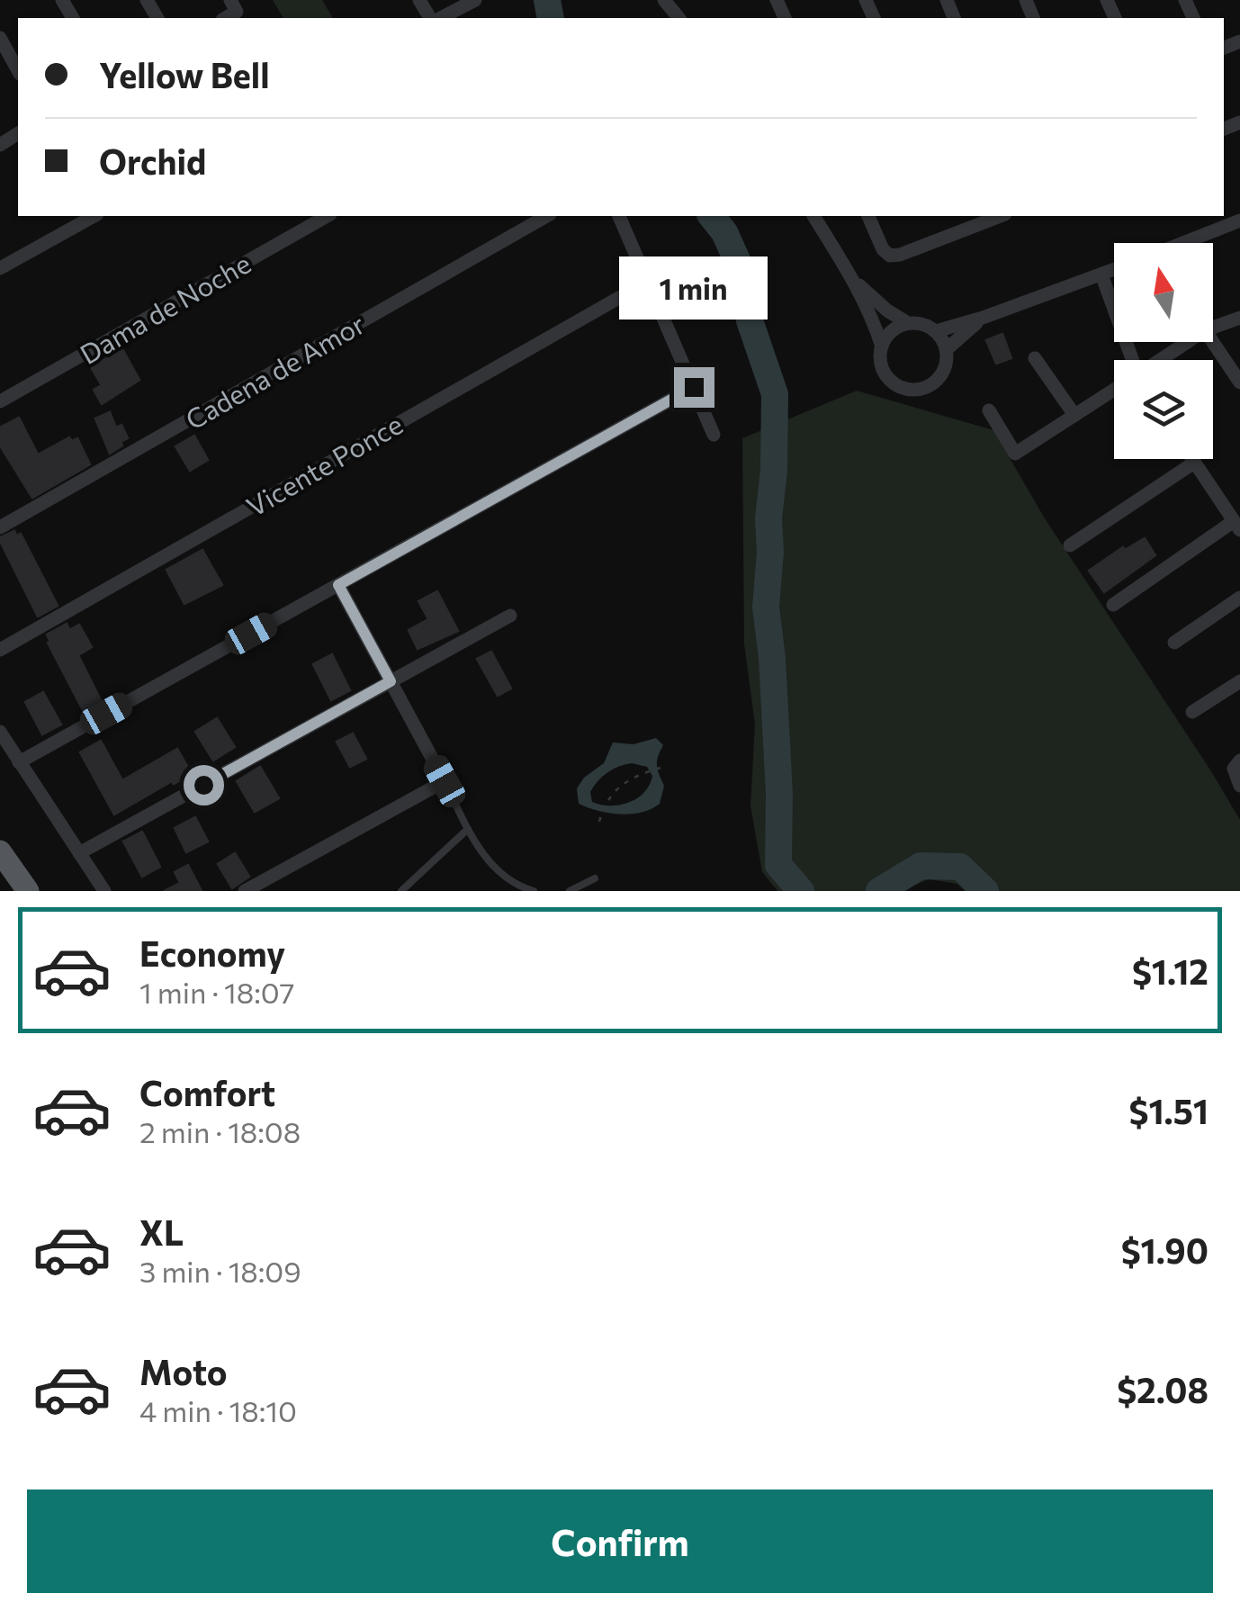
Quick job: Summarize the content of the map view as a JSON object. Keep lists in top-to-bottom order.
{
  "streets": {
    "street": ["Dama de Noche", "Cadena de Amor", "Vicente Ponce"]
  },
  "north": "top",
  "page": {
    "banner": ["Yellow Bell", "Orchid"],
    "bubble": "1 min",
    "list": [
      {
        "name": "Economy",
        "note": "1 min · 18:07",
        "value": "$1.12"
      },
      {
        "name": "Comfort",
        "note": "2 min · 18:08",
        "value": "$1.51"
      },
      {
        "name": "XL",
        "note": "3 min · 18:09",
        "value": "$1.90"
      },
      {
        "name": "Moto",
        "note": "4 min · 18:10",
        "value": "$2.08"
      }
    ],
    "buttons": "Confirm"
  }
}
